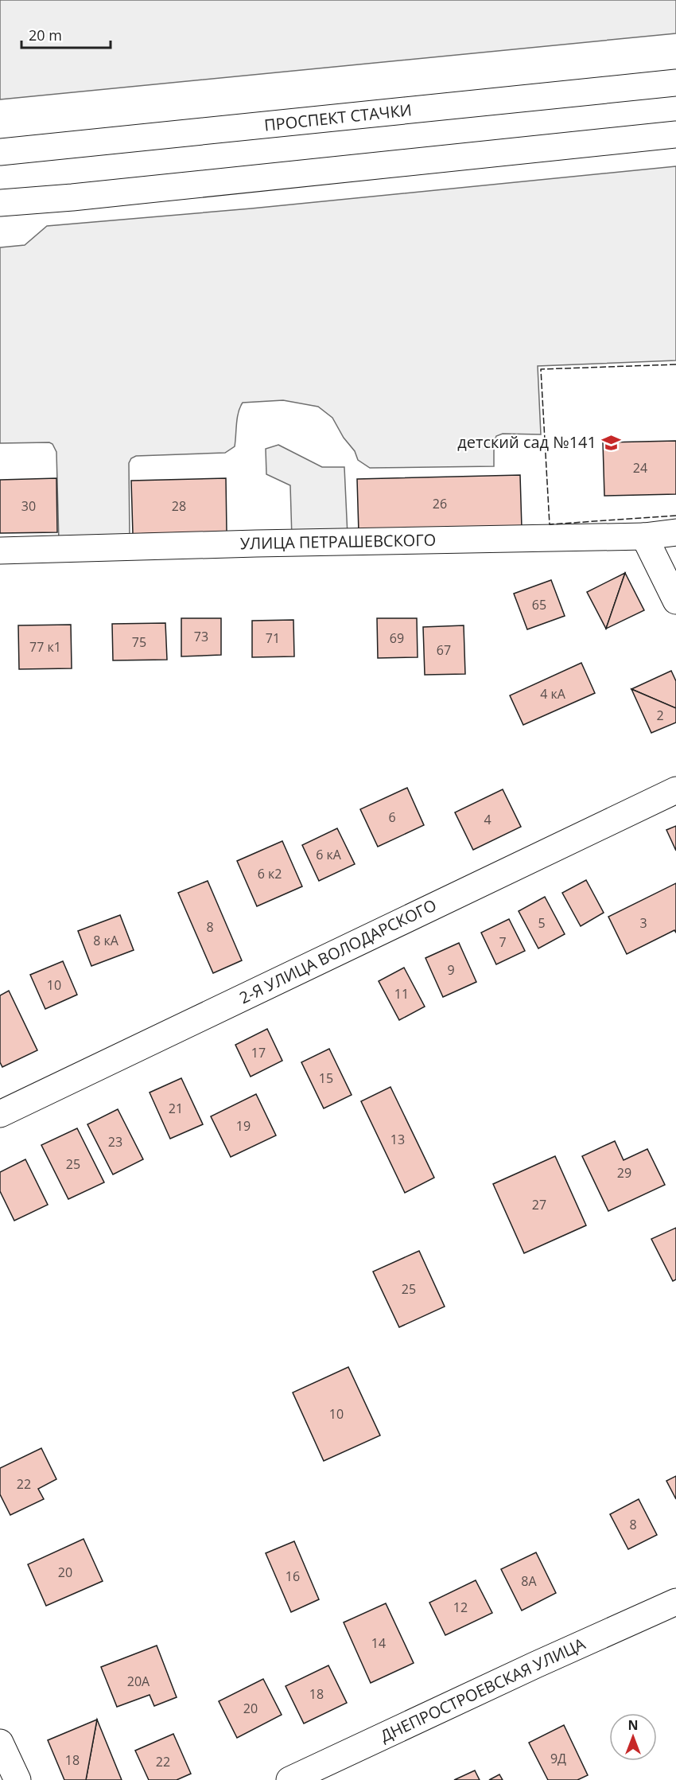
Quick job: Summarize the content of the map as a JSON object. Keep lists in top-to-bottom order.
{
  "streets": {
    "street": [
      "ПРОСПЕКТ СТАЧКИ",
      "УЛИЦА ПЕТРАШЕВСКОГО",
      "2-Я УЛИЦА ВОЛОДАРСКОГО",
      "ДНЕПРОСТРОЕВСКАЯ УЛИЦА"
    ]
  },
  "places": {
    "school or university": ["детский сад №141"]
  },
  "house_numbers": [
    "24",
    "26",
    "30",
    "28",
    "65",
    "73",
    "71",
    "69",
    "75",
    "77 к1",
    "67",
    "4 кА",
    "2",
    "6",
    "4",
    "6 кА",
    "6 к2",
    "5",
    "3",
    "8",
    "8 кА",
    "7",
    "9",
    "10",
    "11",
    "17",
    "15",
    "21",
    "19",
    "13",
    "23",
    "25",
    "29",
    "27",
    "25",
    "10",
    "22",
    "8",
    "20",
    "16",
    "8А",
    "12",
    "14",
    "20А",
    "18",
    "20",
    "9Д",
    "18",
    "22"
  ],
  "scale_bar": "20 m",
  "north": "top"
}
